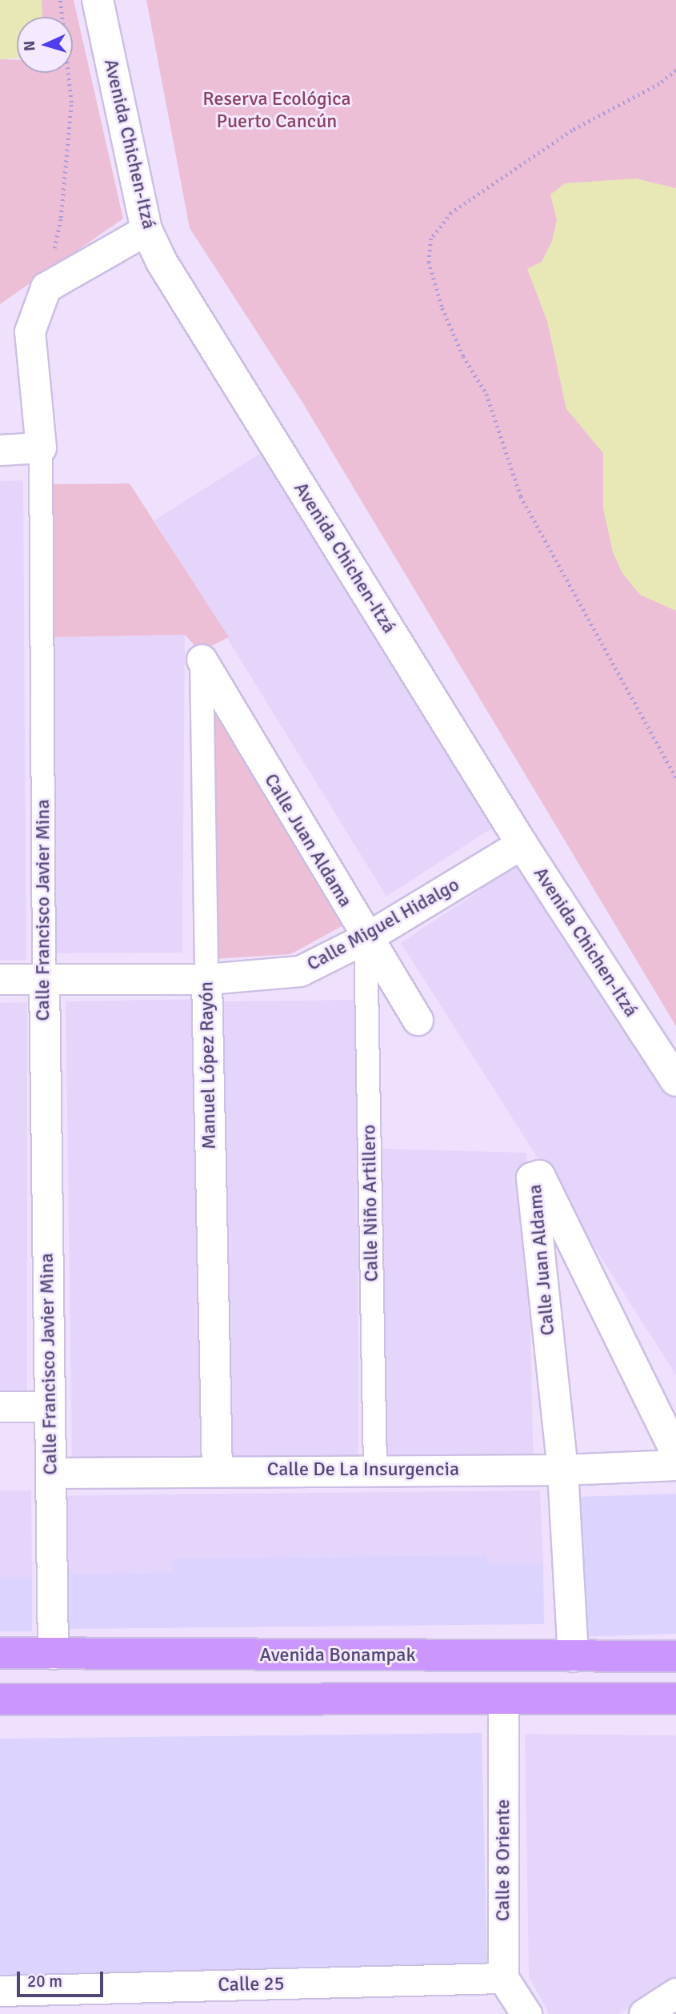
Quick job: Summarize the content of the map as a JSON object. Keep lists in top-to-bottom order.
{
  "streets": {
    "main road": ["Avenida Bonampak"],
    "street": [
      "Avenida Chichen-Itzá",
      "Calle Juan Aldama",
      "Calle Francisco Javier Mina",
      "Calle Miguel Hidalgo",
      "Manuel López Rayón",
      "Calle Niño Artillero",
      "Calle De La Insurgencia",
      "Calle 8 Oriente",
      "Calle 25"
    ]
  },
  "crossings": [
    ["Avenida Chichen-Itzá", "Calle Miguel Hidalgo"],
    ["Calle Juan Aldama", "Calle Miguel Hidalgo"],
    ["Calle Juan Aldama", "Manuel López Rayón"],
    ["Calle Juan Aldama", "Calle Niño Artillero"],
    ["Calle Juan Aldama", "Calle De La Insurgencia"],
    ["Calle Juan Aldama", "Avenida Bonampak"],
    ["Calle Francisco Javier Mina", "Calle Miguel Hidalgo"],
    ["Calle Francisco Javier Mina", "Calle De La Insurgencia"],
    ["Calle Francisco Javier Mina", "Avenida Bonampak"],
    ["Calle Miguel Hidalgo", "Manuel López Rayón"],
    ["Calle Miguel Hidalgo", "Calle Niño Artillero"],
    ["Manuel López Rayón", "Calle De La Insurgencia"],
    ["Calle Niño Artillero", "Calle De La Insurgencia"],
    ["Calle 8 Oriente", "Calle 25"]
  ],
  "parks": ["Reserva Ecológica Puerto Cancún"],
  "scale_bar": "20 m",
  "north": "left"
}
